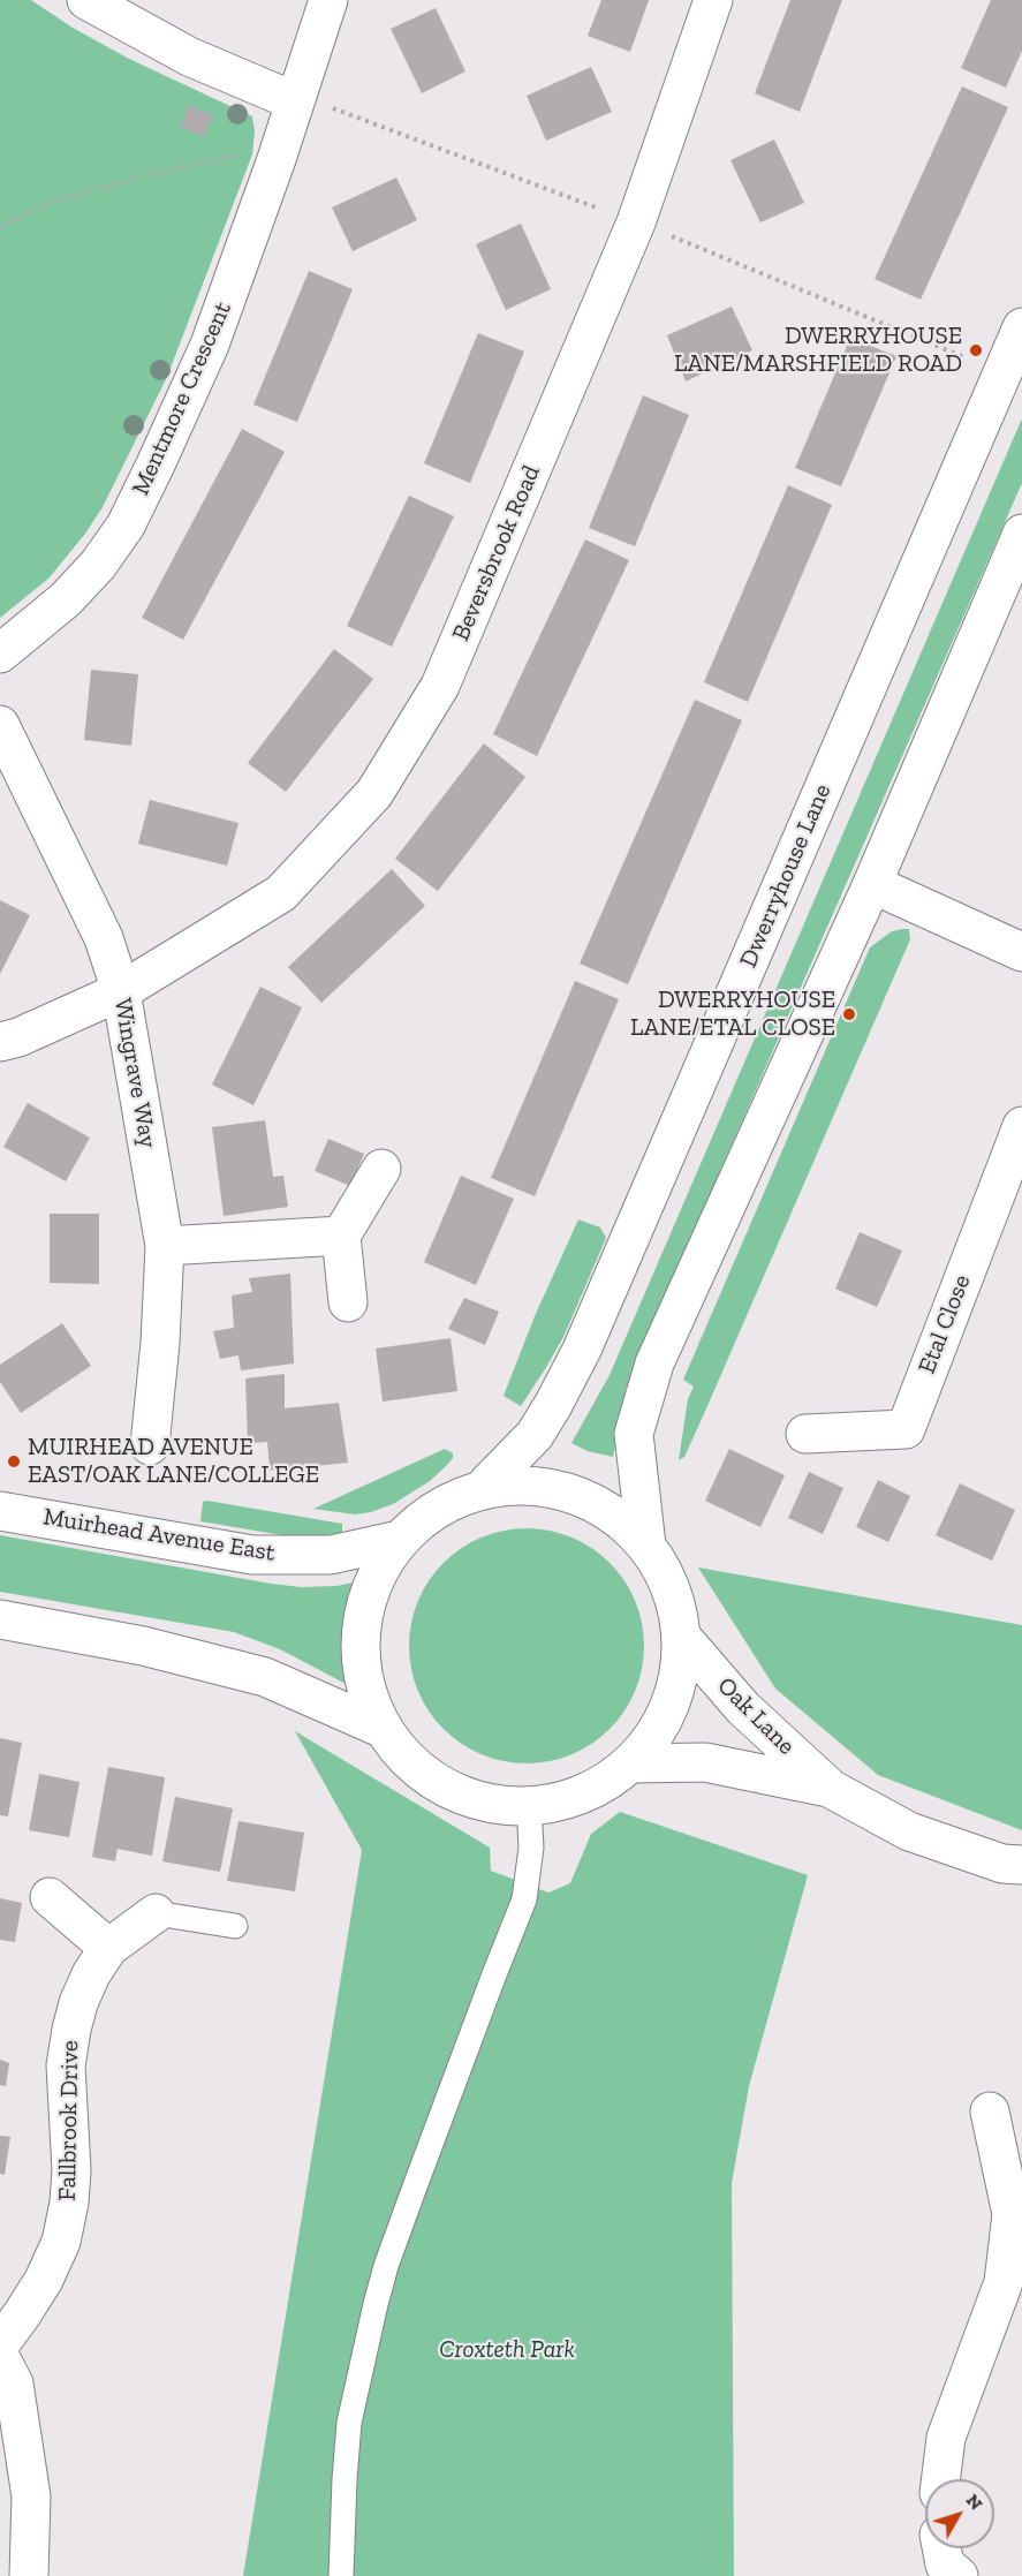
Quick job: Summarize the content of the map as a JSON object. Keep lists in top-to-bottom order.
{
  "streets": {
    "street": [
      "Mentmore Crescent",
      "Beversbrook Road",
      "Dwerryhouse Lane",
      "Wingrave Way",
      "Etal Close",
      "Muirhead Avenue East",
      "Oak Lane",
      "Fallbrook Drive"
    ]
  },
  "crossings": [
    ["Beversbrook Road", "Wingrave Way"]
  ],
  "parks": ["Croxteth Park"],
  "places": ["DWERRYHOUSE LANE/MARSHFIELD ROAD", "DWERRYHOUSE LANE/ETAL CLOSE", "MUIRHEAD AVENUE EAST/OAK LANE/COLLEGE"],
  "north": "top right"
}
